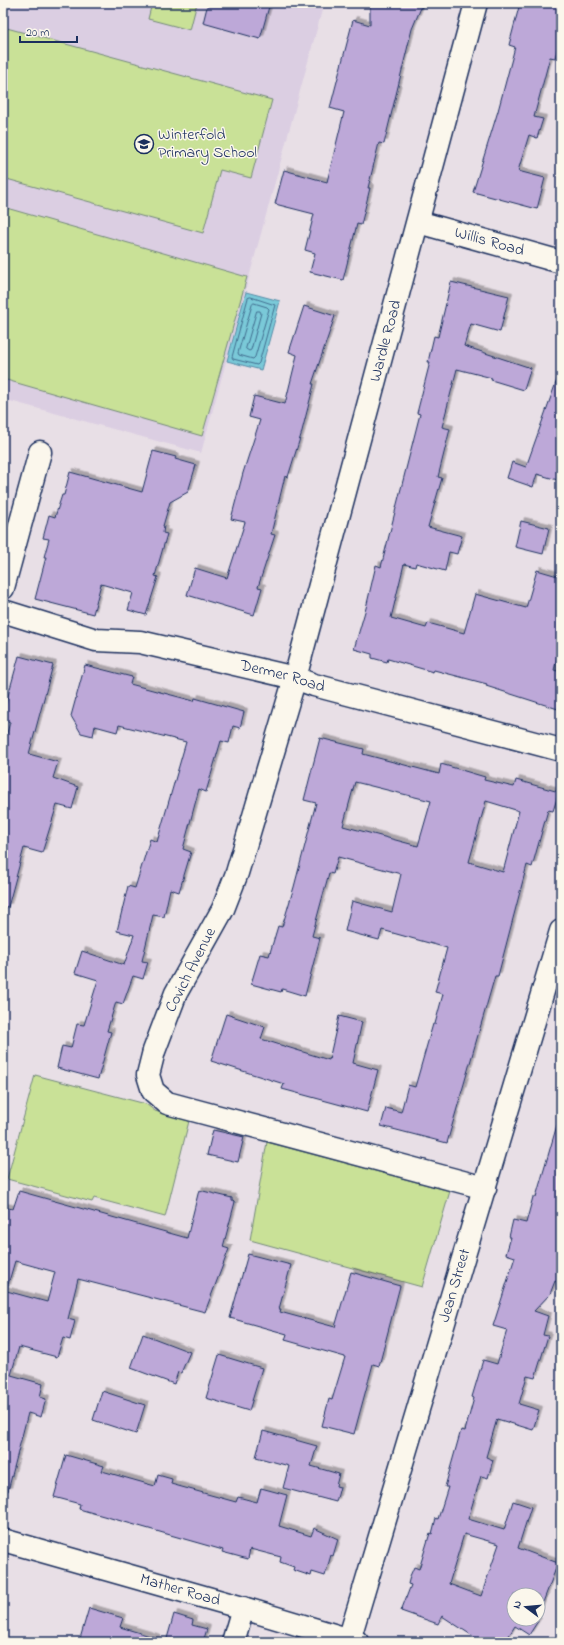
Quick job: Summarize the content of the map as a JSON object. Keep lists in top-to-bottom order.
{
  "streets": {
    "street": [
      "Willis Road",
      "Wardle Road",
      "Dermer Road",
      "Covich Avenue",
      "Jean Street",
      "Mather Road"
    ]
  },
  "crossings": [
    ["Willis Road", "Wardle Road"],
    ["Wardle Road", "Dermer Road"],
    ["Wardle Road", "Covich Avenue"],
    ["Dermer Road", "Covich Avenue"],
    ["Covich Avenue", "Jean Street"],
    ["Jean Street", "Mather Road"]
  ],
  "places": {
    "school or university": ["Winterfold Primary School"]
  },
  "scale_bar": "20 m",
  "north": "left"
}
